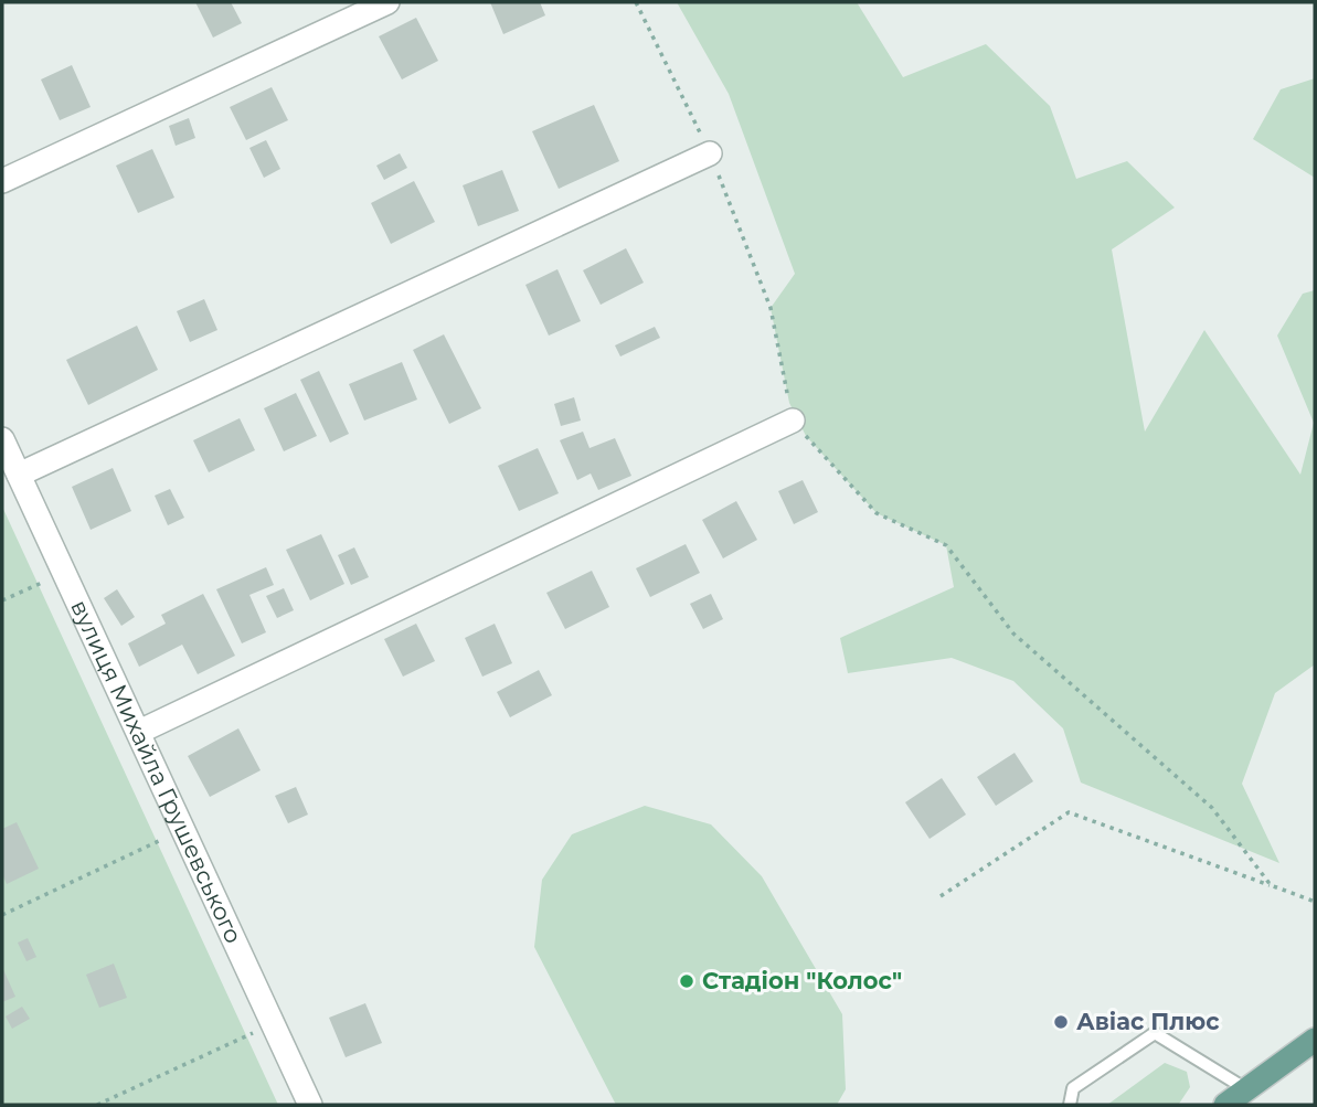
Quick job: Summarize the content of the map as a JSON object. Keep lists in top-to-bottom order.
{
  "streets": {
    "street": ["вулиця Михайла Грушевського"]
  },
  "places": ["Стадіон \"Колос\"", "Авіас Плюс"]
}
